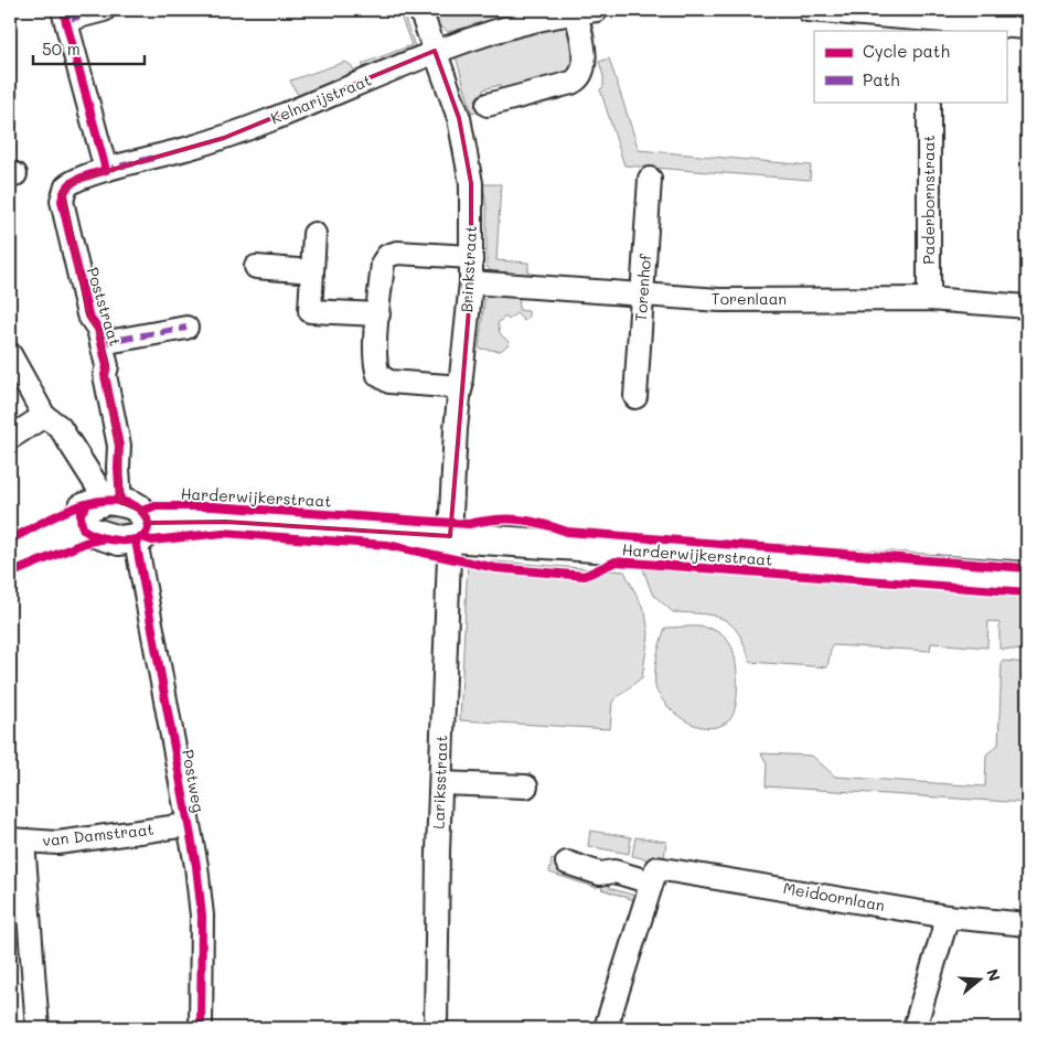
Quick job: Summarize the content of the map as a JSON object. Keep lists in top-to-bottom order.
{
  "streets": {
    "main road": ["Harderwijkerstraat"],
    "street": [
      "Kelnarijstraat",
      "Paderbornstraat",
      "Brinkstraat",
      "Torenhof",
      "Torenlaan",
      "Poststraat",
      "Postweg",
      "Lariksstraat",
      "van Damstraat",
      "Meidoornlaan"
    ]
  },
  "crossings": [
    ["Kelnarijstraat", "Brinkstraat"],
    ["Kelnarijstraat", "Poststraat"],
    ["Paderbornstraat", "Torenlaan"],
    ["Brinkstraat", "Torenlaan"],
    ["Brinkstraat", "Harderwijkerstraat"],
    ["Brinkstraat", "Lariksstraat"],
    ["Torenhof", "Torenlaan"],
    ["Harderwijkerstraat", "Postweg"],
    ["Harderwijkerstraat", "Lariksstraat"],
    ["Postweg", "van Damstraat"]
  ],
  "legend": ["Cycle path", "Path"],
  "scale_bar": "50 m",
  "north": "right"
}
